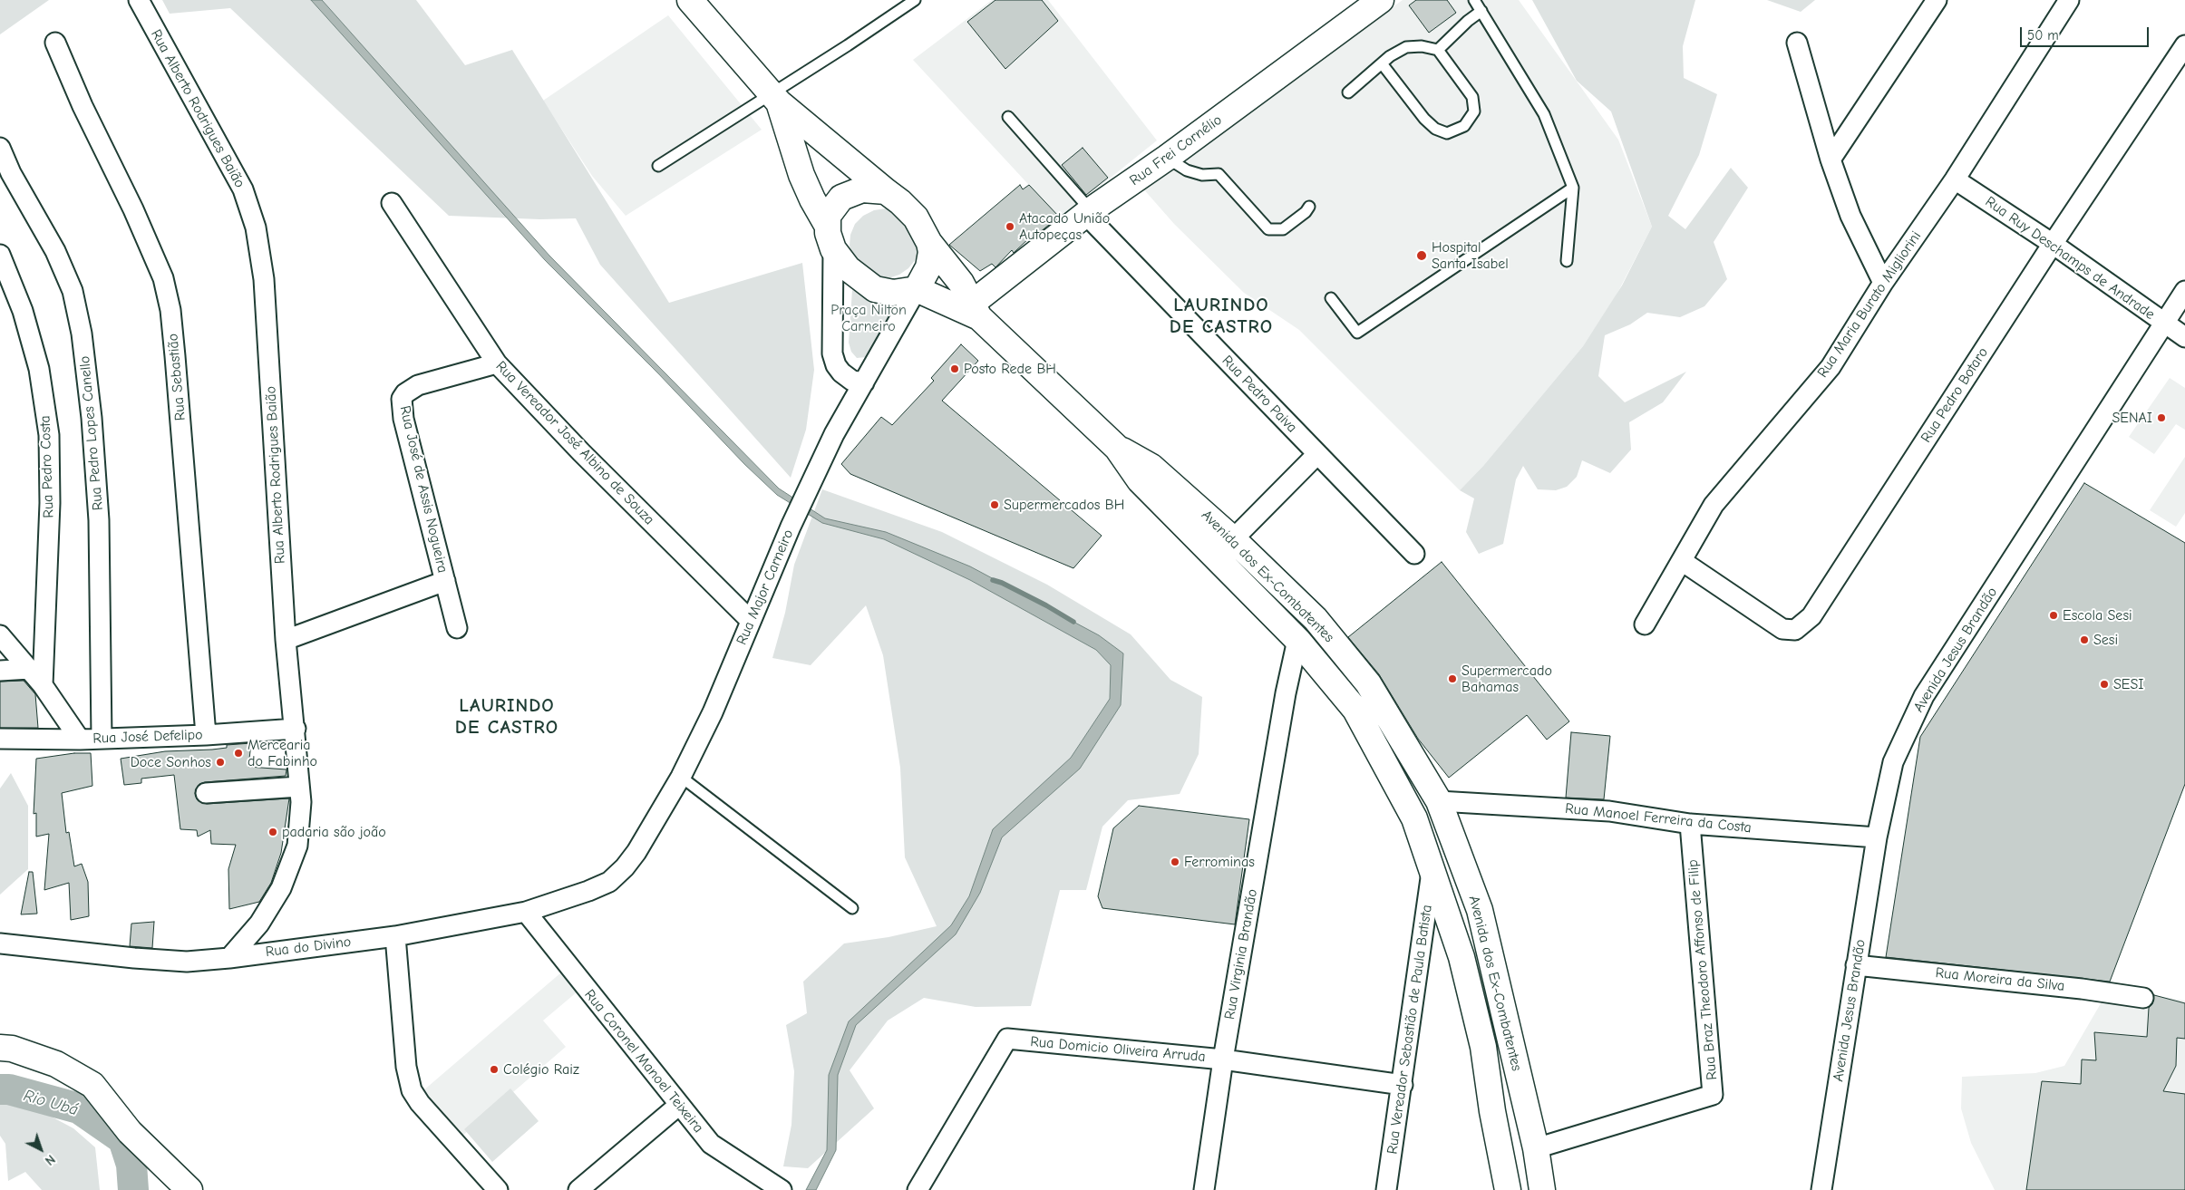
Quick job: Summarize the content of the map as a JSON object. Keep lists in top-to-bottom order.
{
  "streets": {
    "main road": ["Rua Frei Cornélio", "Avenida dos Ex-Combatentes"],
    "street": [
      "Rua Alberto Rodrigues Baião",
      "Rua Ruy Deschamps de Andrade",
      "Rua Maria Burato Migliorini",
      "Rua Sebastião",
      "Rua Pedro Paiva",
      "Rua Pedro Botaro",
      "Rua Pedro Lopes Canello",
      "Rua Vereador José Albino de Souza",
      "Rua Pedro Costa",
      "Rua José de Assis Nogueira",
      "Rua Major Carneiro",
      "Avenida Jesus Brandão",
      "Rua José Defelipo",
      "Rua Manoel Ferreira da Costa",
      "Rua do Divino",
      "Rua Virginia Brandão",
      "Rua Braz Theodoro Affonso de Filip",
      "Rua Moreira da Silva",
      "Rua Vereador Sebastião de Paula Batista",
      "Rua Domicio Oliveira Arruda",
      "Rua Coronel Manoel Teixeira"
    ]
  },
  "crossings": [
    ["Rua Alberto Rodrigues Baião", "Rua José Defelipo"],
    ["Rua Alberto Rodrigues Baião", "Rua do Divino"],
    ["Rua Frei Cornélio", "Rua Pedro Paiva"],
    ["Rua Frei Cornélio", "Avenida dos Ex-Combatentes"],
    ["Rua Ruy Deschamps de Andrade", "Rua Maria Burato Migliorini"],
    ["Rua Ruy Deschamps de Andrade", "Rua Pedro Botaro"],
    ["Rua Ruy Deschamps de Andrade", "Avenida Jesus Brandão"],
    ["Rua Maria Burato Migliorini", "Rua Pedro Botaro"],
    ["Rua Sebastião", "Rua José Defelipo"],
    ["Rua Pedro Lopes Canello", "Rua José Defelipo"],
    ["Rua Vereador José Albino de Souza", "Rua José de Assis Nogueira"],
    ["Rua Vereador José Albino de Souza", "Rua Major Carneiro"],
    ["Avenida dos Ex-Combatentes", "Rua Major Carneiro"],
    ["Avenida dos Ex-Combatentes", "Rua Manoel Ferreira da Costa"],
    ["Avenida dos Ex-Combatentes", "Rua Virginia Brandão"],
    ["Avenida dos Ex-Combatentes", "Rua Braz Theodoro Affonso de Filip"],
    ["Avenida dos Ex-Combatentes", "Rua Vereador Sebastião de Paula Batista"],
    ["Rua Major Carneiro", "Rua do Divino"],
    ["Avenida Jesus Brandão", "Rua Manoel Ferreira da Costa"],
    ["Avenida Jesus Brandão", "Rua Moreira da Silva"],
    ["Rua Manoel Ferreira da Costa", "Rua Braz Theodoro Affonso de Filip"],
    ["Rua do Divino", "Rua Coronel Manoel Teixeira"],
    ["Rua Virginia Brandão", "Rua Domicio Oliveira Arruda"],
    ["Rua Vereador Sebastião de Paula Batista", "Rua Domicio Oliveira Arruda"]
  ],
  "districts": ["LAURINDO DE CASTRO", "LAURINDO DE CASTRO"],
  "water": ["Rio Ubá"],
  "parks": ["Praça Nilton Carneiro"],
  "places": [
    "Atacado União Autopeças",
    "Hospital Santa Isabel",
    "Posto Rede BH",
    "SENAI",
    "Supermercados BH",
    "Escola Sesi",
    "Sesi",
    "Supermercado Bahamas",
    "SESI",
    "Mercearia do Fabinho",
    "Doce Sonhos",
    "padaria são joão",
    "Ferrominas",
    "Colégio Raiz"
  ],
  "scale_bar": "50 m",
  "north": "bottom right"
}
